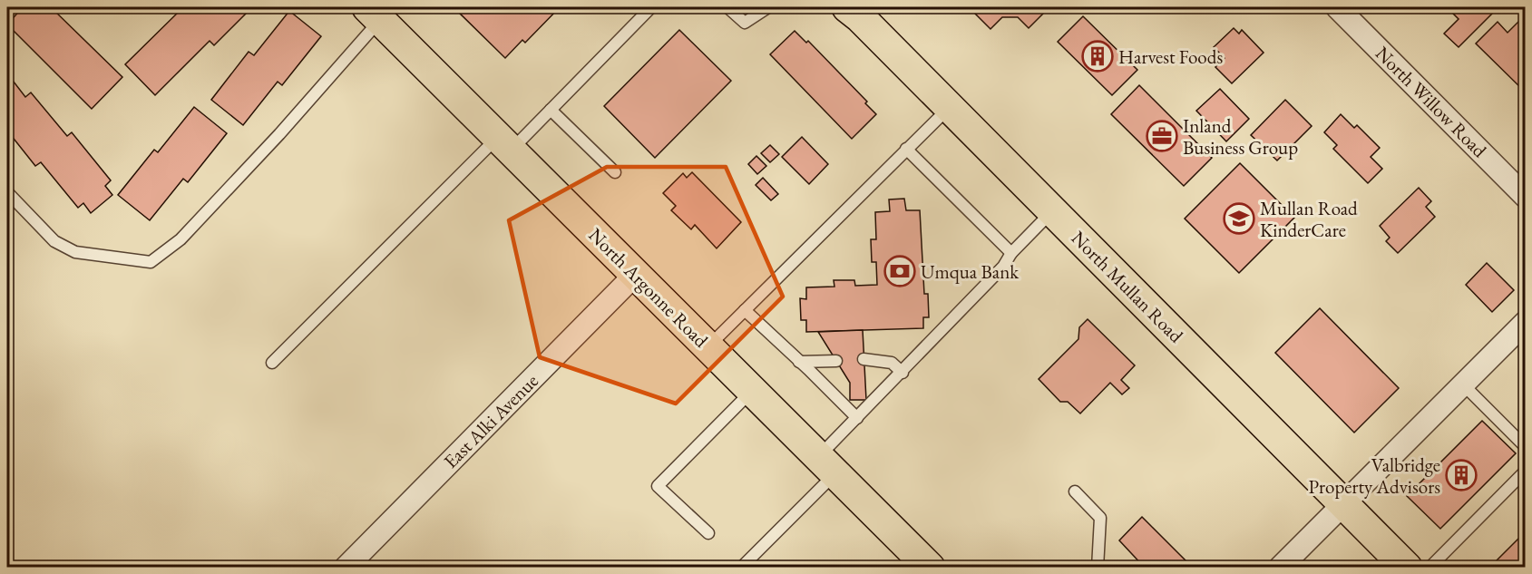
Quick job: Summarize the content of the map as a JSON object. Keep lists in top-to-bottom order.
{
  "streets": {
    "main road": ["North Mullan Road", "North Argonne Road"],
    "street": ["North Willow Road", "East Alki Avenue"]
  },
  "crossings": [
    ["North Argonne Road", "East Alki Avenue"]
  ],
  "places": {
    "building": ["Harvest Foods", "Valbridge Property Advisors"],
    "office": ["Inland Business Group"],
    "school or university": ["Mullan Road KinderCare"],
    "bank": ["Umqua Bank"]
  }
}
